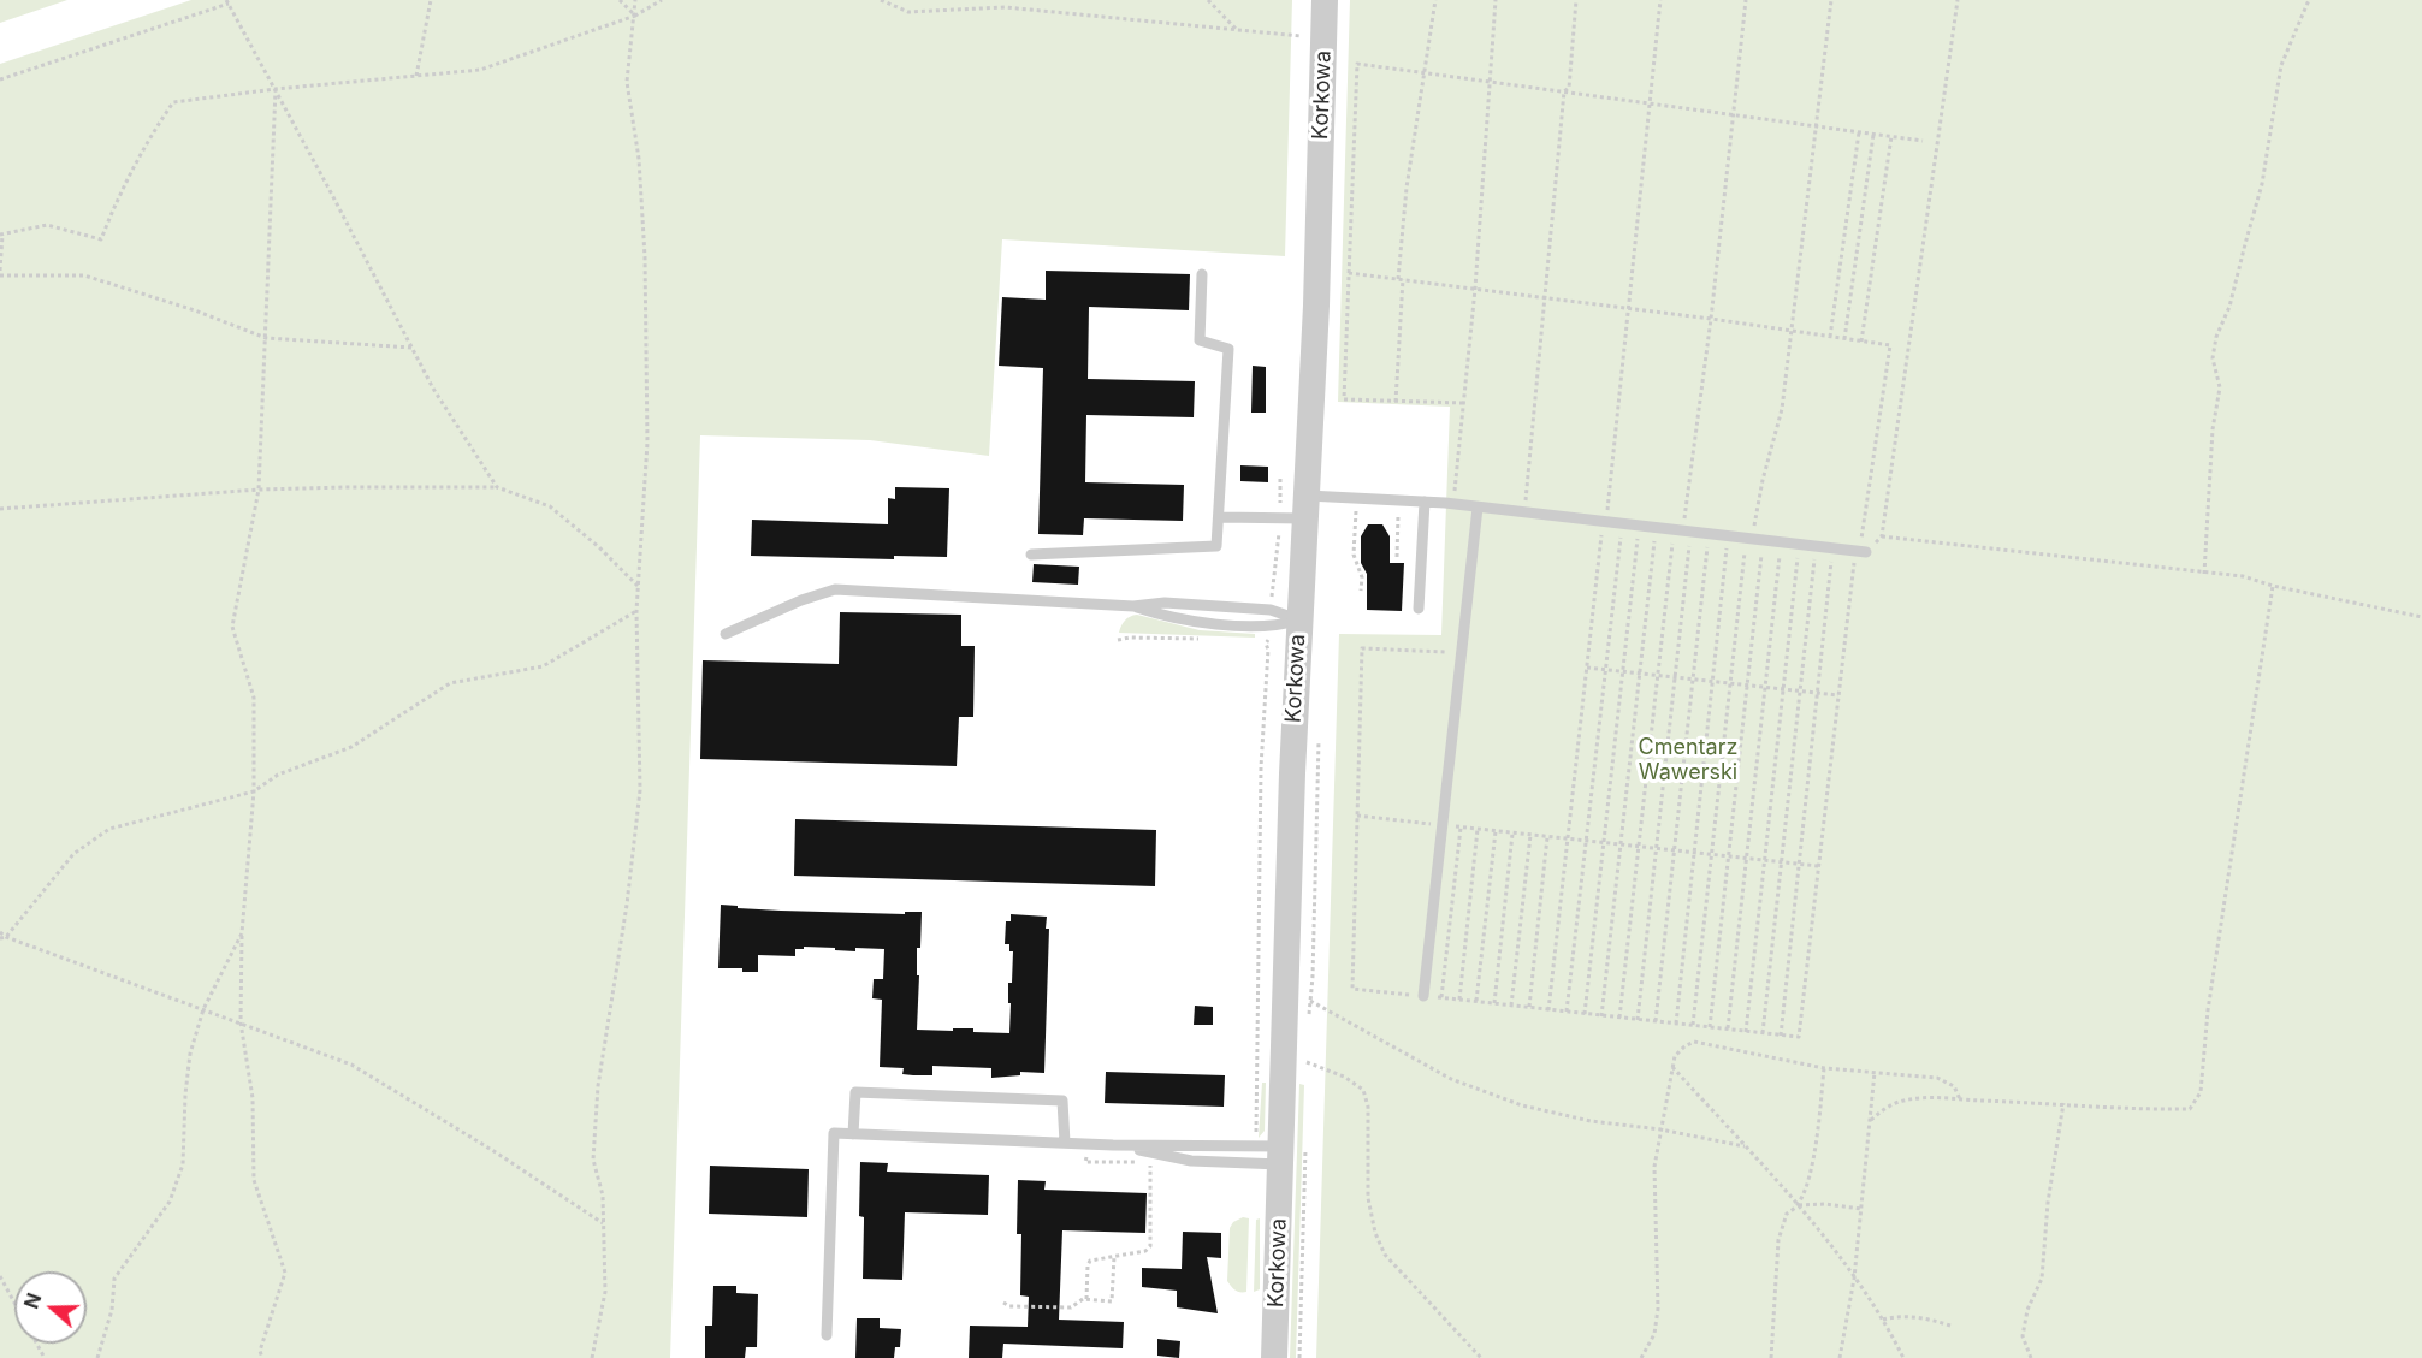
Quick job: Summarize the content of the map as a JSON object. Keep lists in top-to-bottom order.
{
  "streets": {
    "street": ["Korkowa"]
  },
  "parks": ["Cmentarz Wawerski"],
  "north": "left"
}
